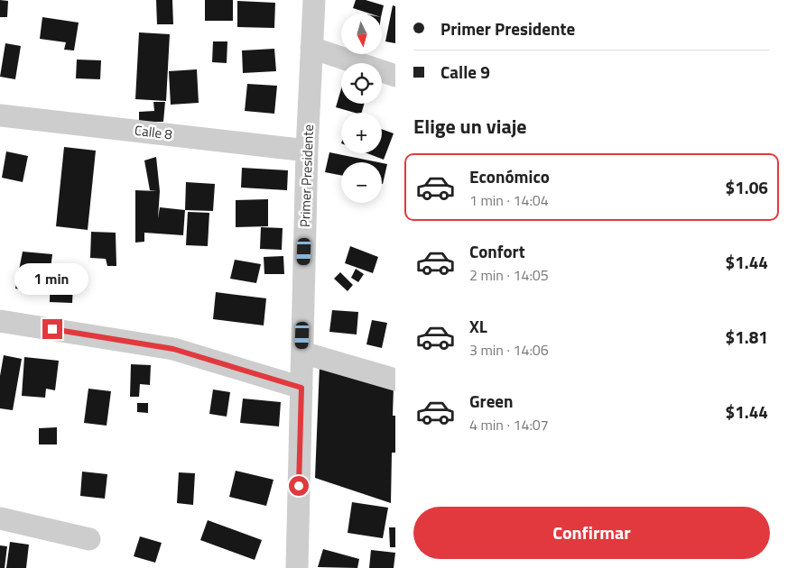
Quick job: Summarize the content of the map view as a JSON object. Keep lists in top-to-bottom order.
{
  "streets": {
    "street": ["Calle 8", "Primer Presidente"]
  },
  "crossings": [
    ["Calle 8", "Primer Presidente"]
  ],
  "north": "bottom",
  "page": {
    "banner": ["Primer Presidente", "Calle 9"],
    "map_buttons": ["+", "−"],
    "heading": "Elige un viaje",
    "list": [
      {
        "name": "Económico",
        "note": "1 min · 14:04",
        "value": "$1.06"
      },
      {
        "name": "Confort",
        "note": "2 min · 14:05",
        "value": "$1.44"
      },
      {
        "name": "XL",
        "note": "3 min · 14:06",
        "value": "$1.81"
      },
      {
        "name": "Green",
        "note": "4 min · 14:07",
        "value": "$1.44"
      }
    ],
    "bubble": "1 min",
    "buttons": "Confirmar"
  }
}
